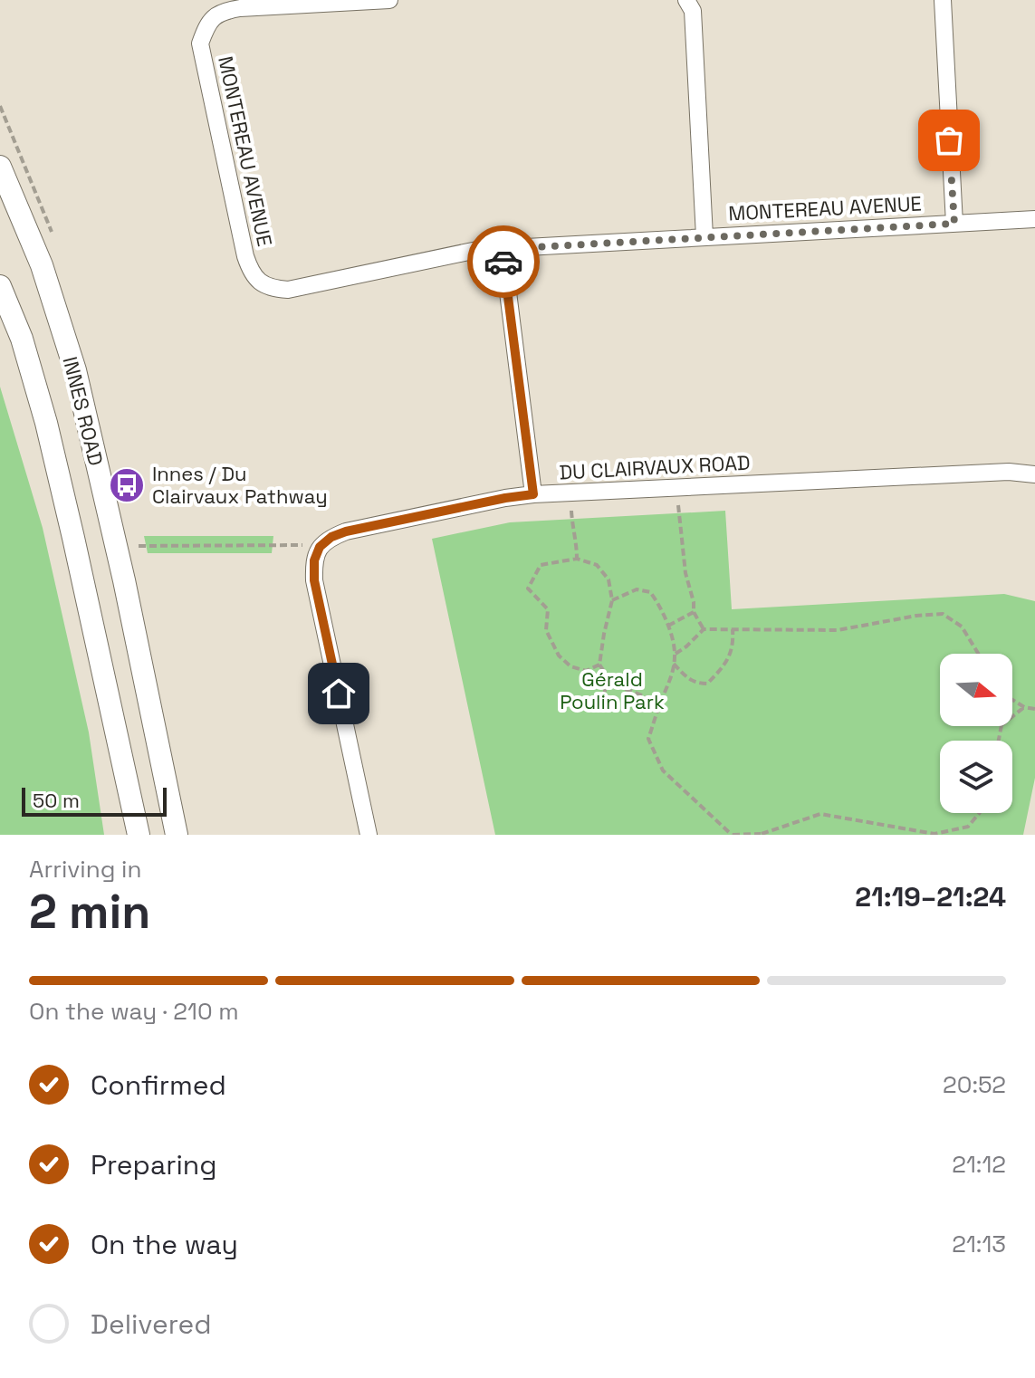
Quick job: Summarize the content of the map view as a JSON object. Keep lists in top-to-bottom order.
{
  "streets": {
    "main road": ["INNES ROAD"],
    "street": ["MONTEREAU AVENUE", "DU CLAIRVAUX ROAD"]
  },
  "parks": ["Gérald Poulin Park"],
  "places": {
    "bus stop": ["Innes / Du Clairvaux Pathway"]
  },
  "scale_bar": "50 m",
  "north": "right",
  "page": {
    "scale": "50 m",
    "heading": ["2 min", "Arriving in", "21:19–21:24"],
    "bar": "On the way · 210 m",
    "list": [
      ["Confirmed", "20:52"],
      ["Preparing", "21:12"],
      ["On the way", "21:13"],
      "Delivered"
    ]
  }
}
